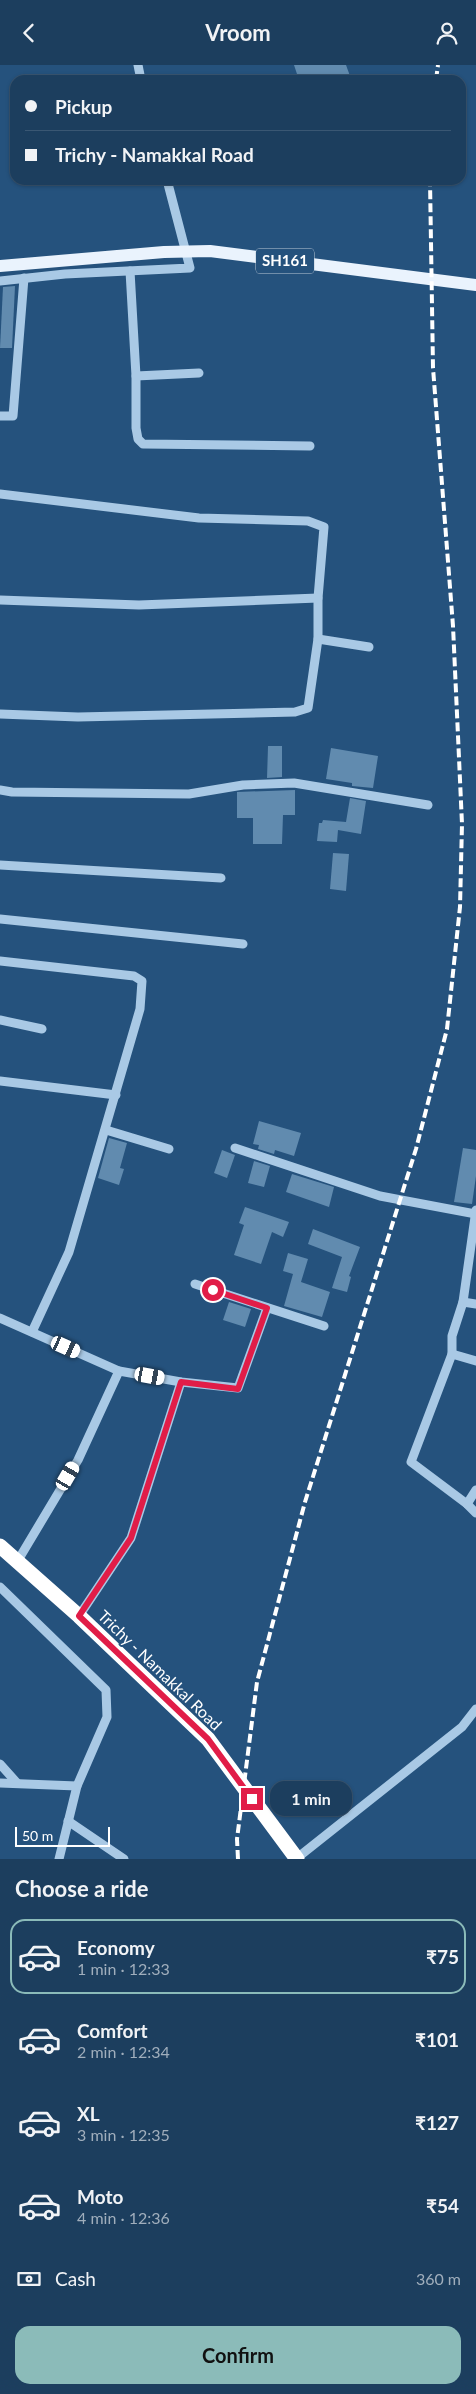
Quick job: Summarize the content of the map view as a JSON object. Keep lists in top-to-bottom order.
{
  "streets": {
    "highway": ["Trichy - Namakkal Road"],
    "main road": ["SH161"]
  },
  "scale_bar": "50 m",
  "page": {
    "header": "Vroom",
    "banner": ["Pickup", "Trichy - Namakkal Road"],
    "bubble": "1 min",
    "scale": "50 m",
    "heading": "Choose a ride",
    "list": [
      {
        "name": "Economy",
        "note": "1 min · 12:33",
        "value": "₹75"
      },
      {
        "name": "Comfort",
        "note": "2 min · 12:34",
        "value": "₹101"
      },
      {
        "name": "XL",
        "note": "3 min · 12:35",
        "value": "₹127"
      },
      {
        "name": "Moto",
        "note": "4 min · 12:36",
        "value": "₹54"
      }
    ],
    "pay": ["Cash", "360 m"],
    "buttons": "Confirm"
  }
}
